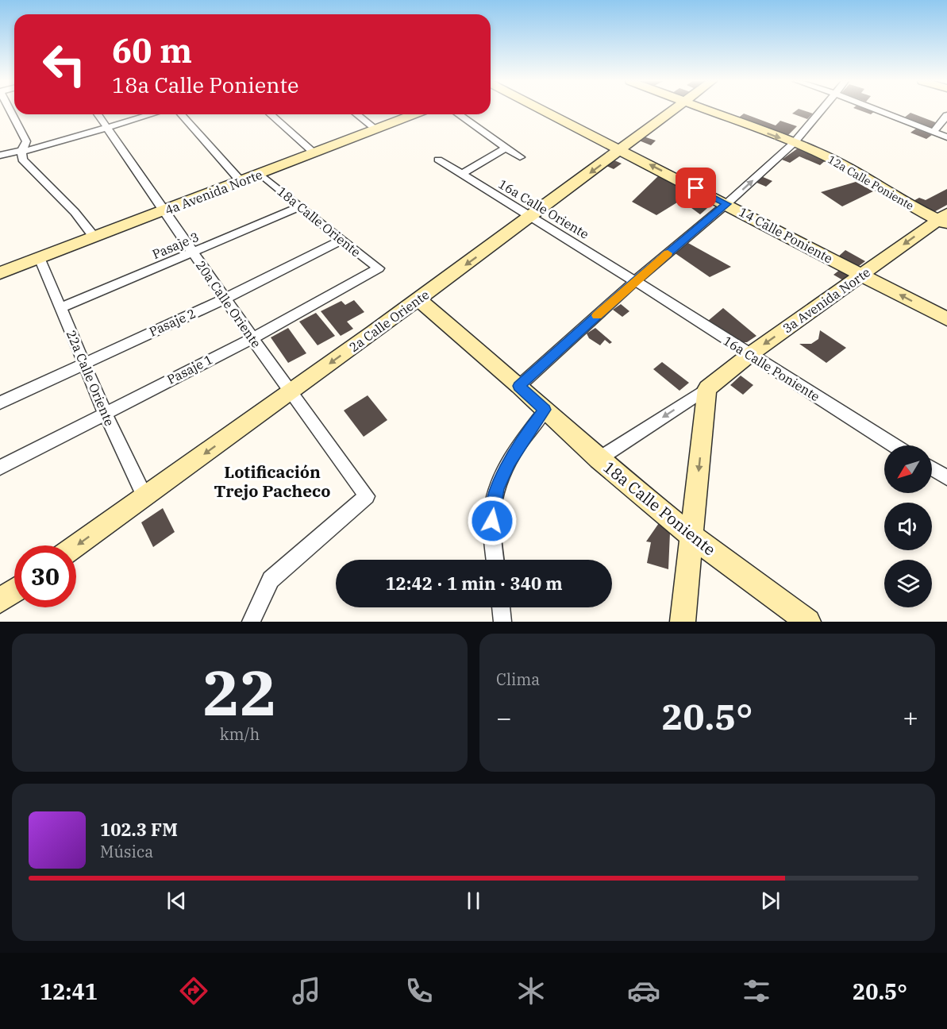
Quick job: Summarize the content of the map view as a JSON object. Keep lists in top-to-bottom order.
{
  "streets": {
    "street": [
      "12a Calle Poniente",
      "4a Avenida Norte",
      "16a Calle Oriente",
      "18a Calle Oriente",
      "14 Calle Poniente",
      "Pasaje 3",
      "3a Avenida Norte",
      "20a Calle Oriente",
      "2a Calle Oriente",
      "Pasaje 2",
      "16a Calle Poniente",
      "Pasaje 1",
      "22a Calle Oriente",
      "18a Calle Poniente"
    ]
  },
  "crossings": [
    ["12a Calle Poniente", "3a Avenida Norte"],
    ["4a Avenida Norte", "18a Calle Oriente"],
    ["4a Avenida Norte", "20a Calle Oriente"],
    ["4a Avenida Norte", "22a Calle Oriente"],
    ["16a Calle Oriente", "2a Calle Oriente"],
    ["16a Calle Oriente", "16a Calle Poniente"],
    ["18a Calle Oriente", "Pasaje 3"],
    ["18a Calle Oriente", "Pasaje 2"],
    ["18a Calle Oriente", "Pasaje 1"],
    ["14 Calle Poniente", "3a Avenida Norte"],
    ["14 Calle Poniente", "2a Calle Oriente"],
    ["Pasaje 3", "20a Calle Oriente"],
    ["Pasaje 3", "22a Calle Oriente"],
    ["3a Avenida Norte", "16a Calle Poniente"],
    ["3a Avenida Norte", "18a Calle Poniente"],
    ["20a Calle Oriente", "2a Calle Oriente"],
    ["20a Calle Oriente", "Pasaje 2"],
    ["20a Calle Oriente", "Pasaje 1"],
    ["2a Calle Oriente", "22a Calle Oriente"],
    ["Pasaje 2", "22a Calle Oriente"],
    ["Pasaje 1", "22a Calle Oriente"]
  ],
  "one_way": ["12a Calle Poniente", "14 Calle Poniente"],
  "districts": ["Lotificación Trejo Pacheco"],
  "north": "bottom left",
  "page": {
    "turn": ["60 m", "18a Calle Poniente"],
    "limit": "30",
    "trip": "12:42 · 1 min · 340 m",
    "tile": [
      ["22", "km/h"],
      "Clima"
    ],
    "heat": ["−", "20.5°", "+"],
    "song": ["102.3 FM", "Música"],
    "tabs": ["12:41", "20.5°"]
  }
}
